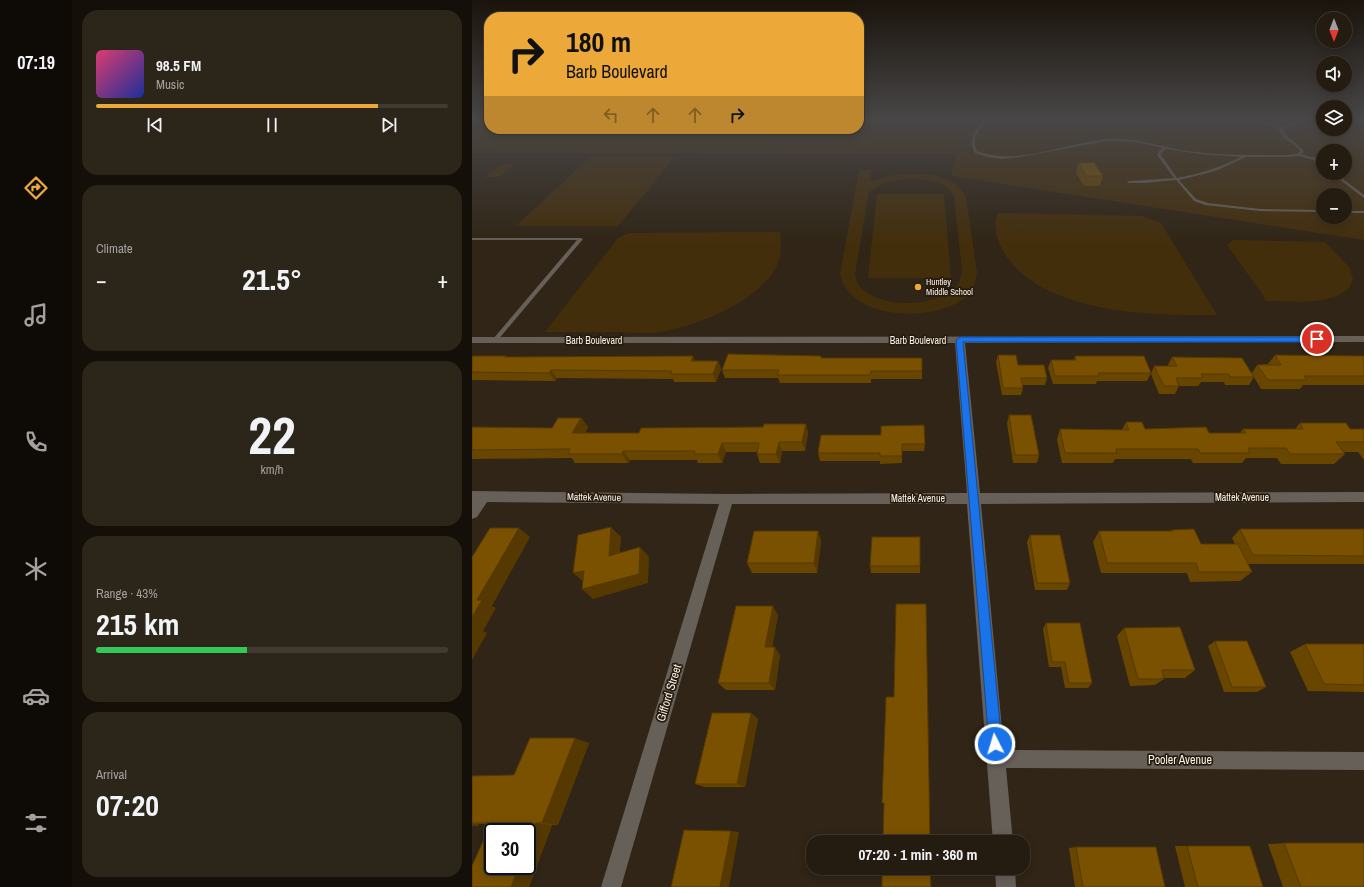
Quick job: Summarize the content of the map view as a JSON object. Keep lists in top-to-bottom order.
{
  "streets": {
    "street": [
      "Barb Boulevard",
      "Mattek Avenue",
      "Gifford Street",
      "Pooler Avenue"
    ]
  },
  "crossings": [
    ["Mattek Avenue", "Gifford Street"]
  ],
  "places": ["Huntley Middle School"],
  "north": "bottom",
  "page": {
    "tabs": "07:19",
    "map_buttons": ["+", "−"],
    "turn": ["180 m", "Barb Boulevard"],
    "song": ["98.5 FM", "Music"],
    "tile": [
      "Climate",
      ["22", "km/h"],
      ["Range · 43%", "215 km"],
      ["Arrival", "07:20"]
    ],
    "heat": ["−", "21.5°", "+"],
    "limit": "30",
    "trip": "07:20 · 1 min · 360 m"
  }
}
